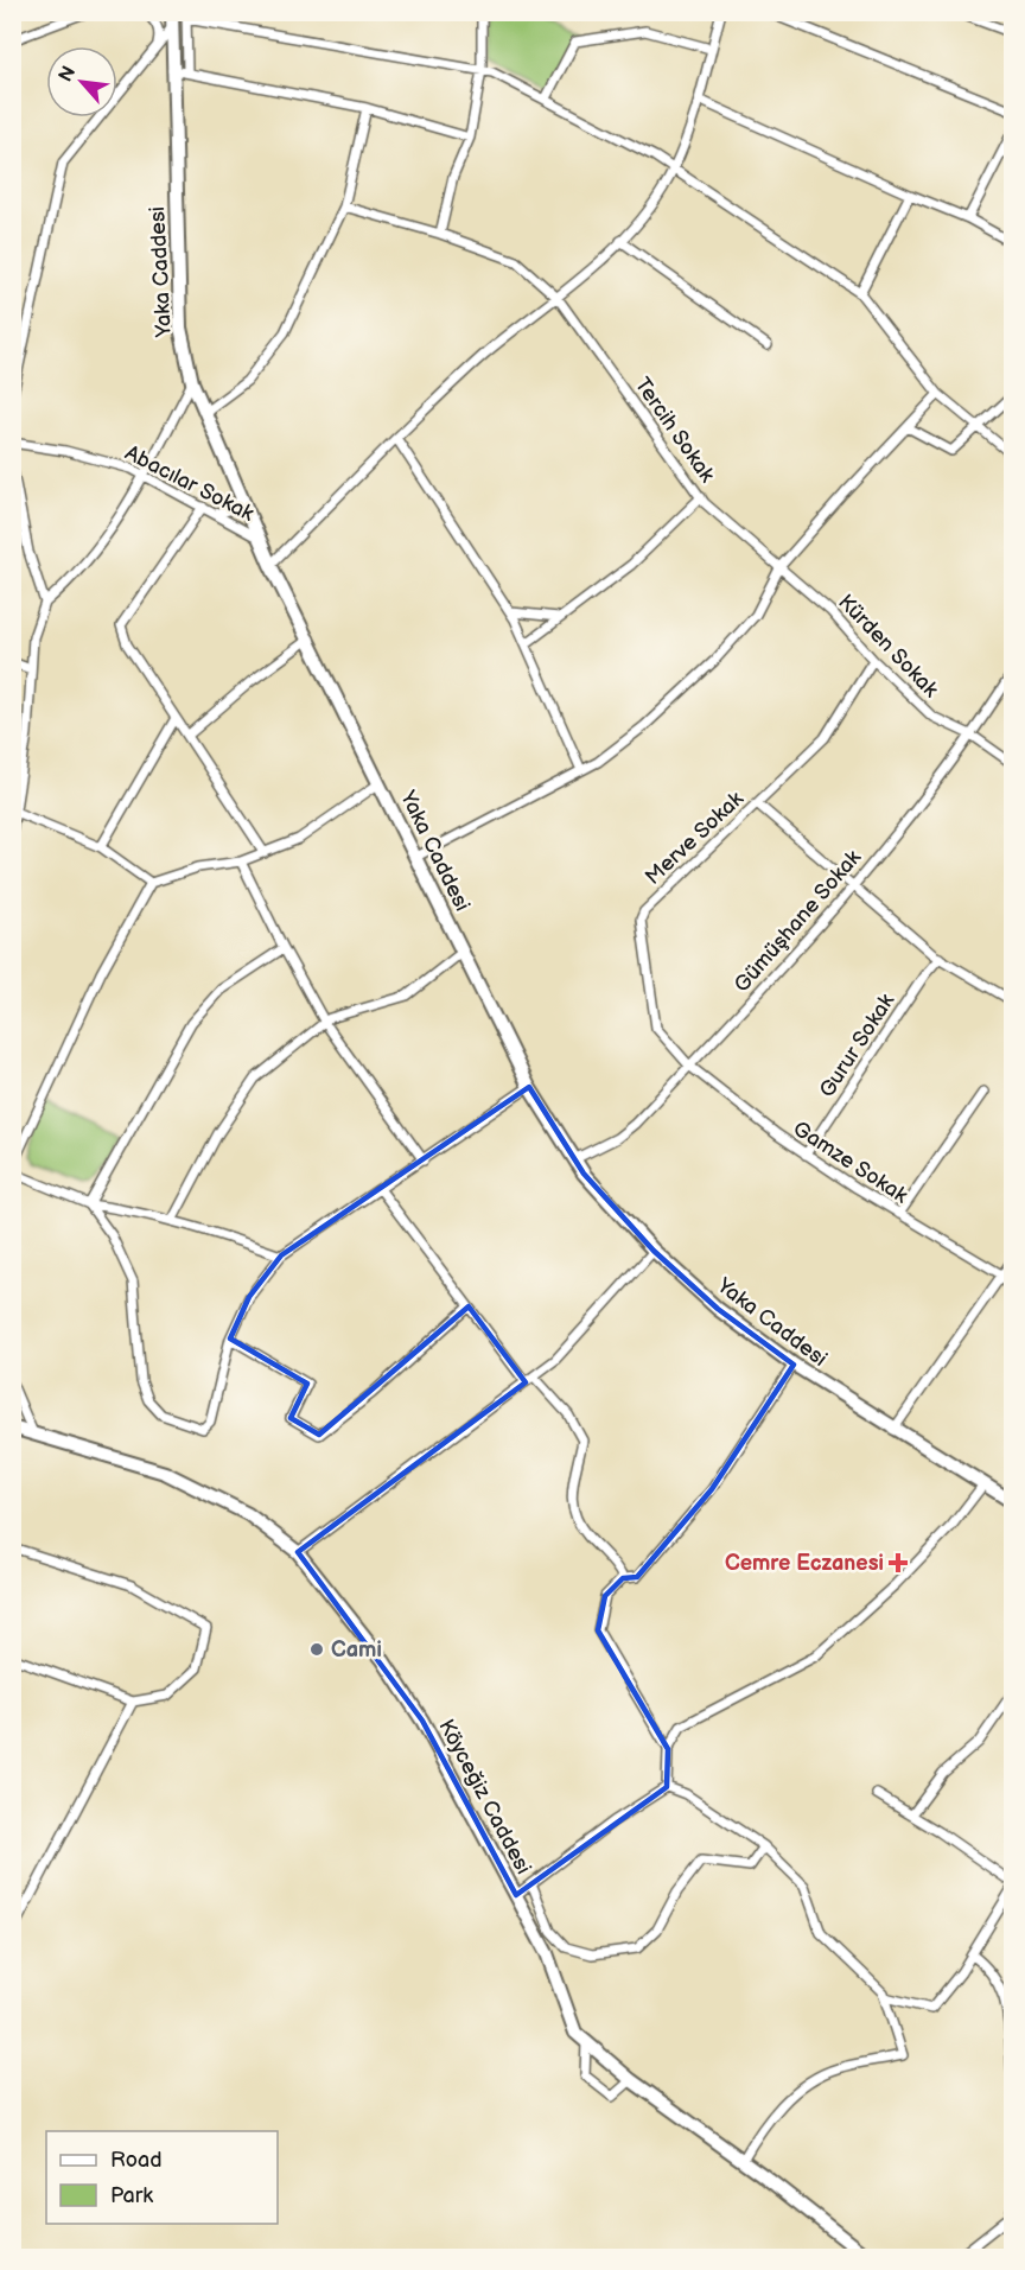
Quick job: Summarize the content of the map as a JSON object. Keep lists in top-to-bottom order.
{
  "streets": {
    "street": [
      "Yaka Caddesi",
      "Tercih Sokak",
      "Abacılar Sokak",
      "Kürden Sokak",
      "Merve Sokak",
      "Gümüşhane Sokak",
      "Gurur Sokak",
      "Gamze Sokak",
      "Köyceğiz Caddesi"
    ]
  },
  "crossings": [
    ["Yaka Caddesi", "Abacılar Sokak"],
    ["Yaka Caddesi", "Gümüşhane Sokak"],
    ["Tercih Sokak", "Kürden Sokak"],
    ["Kürden Sokak", "Merve Sokak"],
    ["Kürden Sokak", "Gümüşhane Sokak"],
    ["Merve Sokak", "Gümüşhane Sokak"],
    ["Merve Sokak", "Gamze Sokak"],
    ["Gümüşhane Sokak", "Gamze Sokak"],
    ["Gurur Sokak", "Gamze Sokak"]
  ],
  "places": {
    "health": ["Cemre Eczanesi"],
    "other": ["Cami"]
  },
  "legend": ["Road", "Park"],
  "north": "top left"
}
